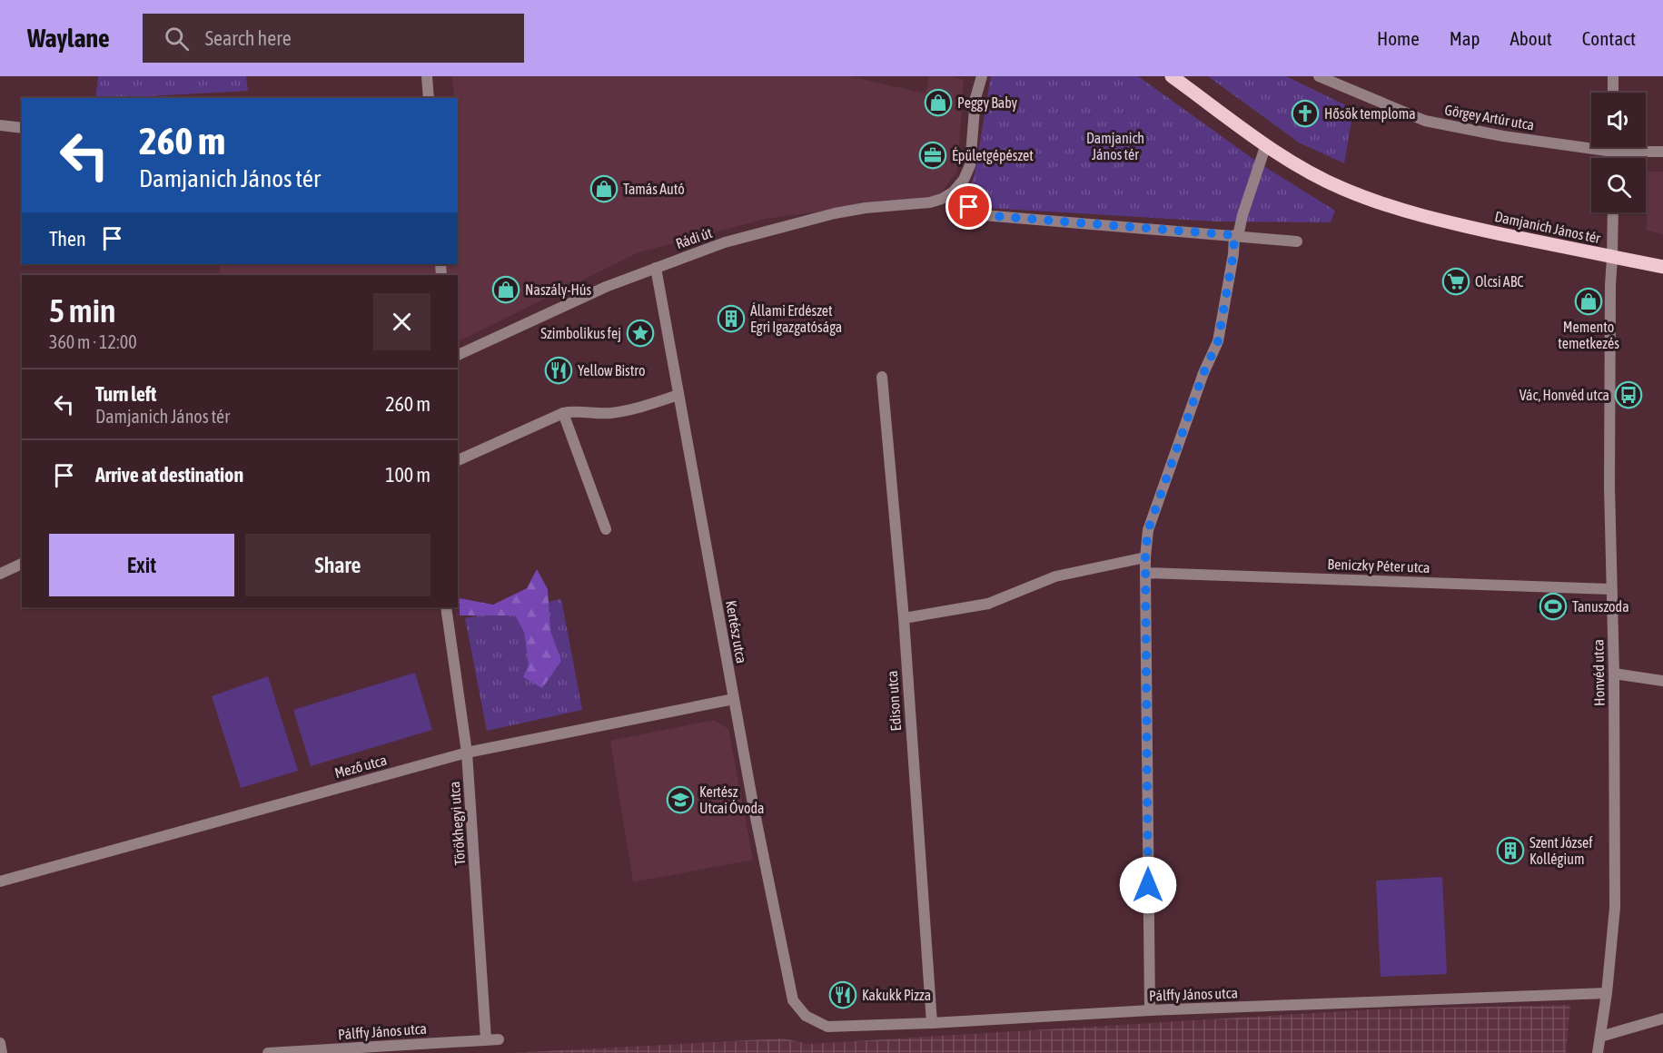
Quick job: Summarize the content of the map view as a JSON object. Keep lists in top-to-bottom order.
{
  "streets": {
    "main road": ["Damjanich János tér"],
    "street": [
      "Görgey Artúr utca",
      "Rádi út",
      "Beniczky Péter utca",
      "Kertész utca",
      "Honvéd utca",
      "Edison utca",
      "Mező utca",
      "Törökhegyi utca",
      "Pálffy János utca"
    ]
  },
  "crossings": [
    ["Damjanich János tér", "Honvéd utca"],
    ["Rádi út", "Kertész utca"],
    ["Beniczky Péter utca", "Honvéd utca"],
    ["Kertész utca", "Mező utca"],
    ["Kertész utca", "Pálffy János utca"],
    ["Honvéd utca", "Pálffy János utca"],
    ["Edison utca", "Pálffy János utca"],
    ["Mező utca", "Törökhegyi utca"],
    ["Törökhegyi utca", "Pálffy János utca"]
  ],
  "parks": ["Damjanich János tér"],
  "places": {
    "shop": [
      "Peggy Baby",
      "Tamás Autó",
      "Naszály-Hús",
      "Memento temetkezés"
    ],
    "church": ["Hősök temploma"],
    "office": ["Épületgépészet"],
    "supermarket": ["Olcsi ABC"],
    "building": ["Állami Erdészet Egri Igazgatósága", "Szent József Kollégium"],
    "place": ["Szimbolikus fej"],
    "restaurant": ["Yellow Bistro", "Kakukk Pizza"],
    "bus stop": ["Vác, Honvéd utca"],
    "sports": ["Tanuszoda"],
    "school or university": ["Kertész Utcai Óvoda"]
  },
  "page": {
    "header": "Waylane",
    "search": "Search here",
    "nav": [
      "Home",
      "Map",
      "About",
      "Contact"
    ],
    "turn": ["260 m", "Damjanich János tér"],
    "then": "Then",
    "heading": ["5 min", "360 m · 12:00"],
    "list": [
      {
        "name": "Turn left",
        "note": "Damjanich János tér",
        "value": "260 m"
      },
      {
        "name": "Arrive at destination",
        "value": "100 m"
      }
    ],
    "buttons": ["Exit", "Share"]
  }
}
